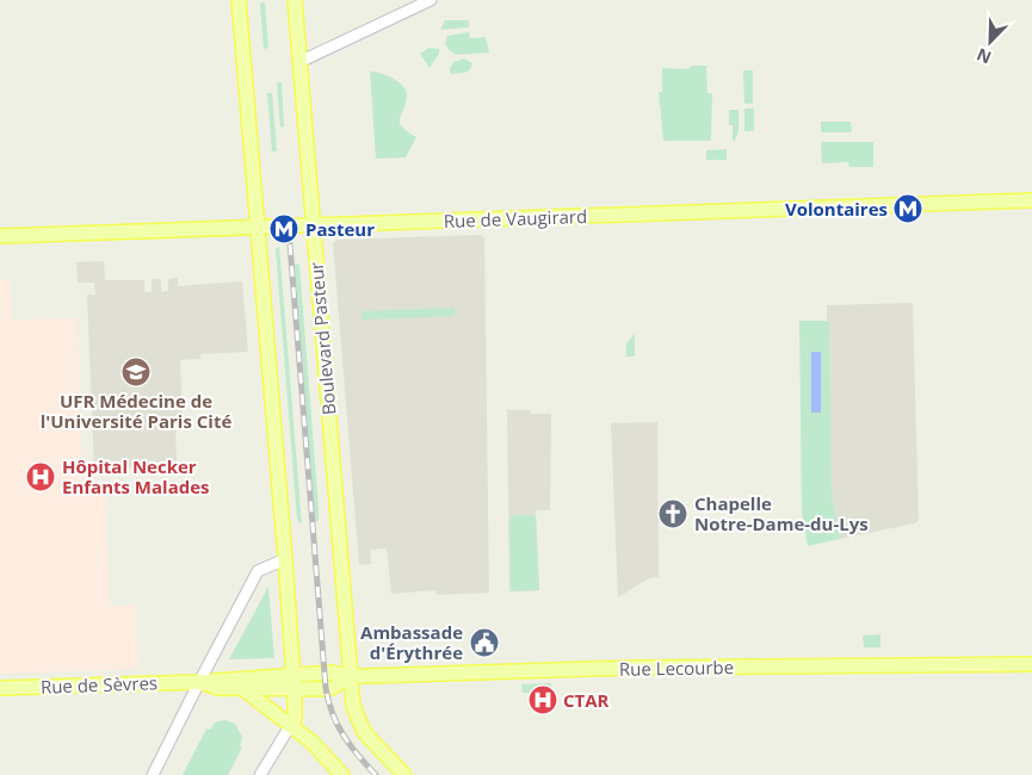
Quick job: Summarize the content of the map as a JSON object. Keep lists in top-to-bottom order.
{
  "streets": {
    "main road": [
      "Rue de Vaugirard",
      "Boulevard Pasteur",
      "Rue Lecourbe",
      "Rue de Sèvres"
    ]
  },
  "crossings": [
    ["Rue de Vaugirard", "Boulevard Pasteur"],
    ["Boulevard Pasteur", "Rue Lecourbe"],
    ["Boulevard Pasteur", "Rue de Sèvres"],
    ["Rue Lecourbe", "Rue de Sèvres"]
  ],
  "places": {
    "metro station": ["Volontaires", "Pasteur"],
    "school or university": ["UFR Médecine de l'Université Paris Cité"],
    "hospital": ["Hôpital Necker Enfants Malades", "CTAR"],
    "church": ["Chapelle Notre-Dame-du-Lys"],
    "public building": ["Ambassade d'Érythrée"]
  },
  "north": "bottom left"
}
